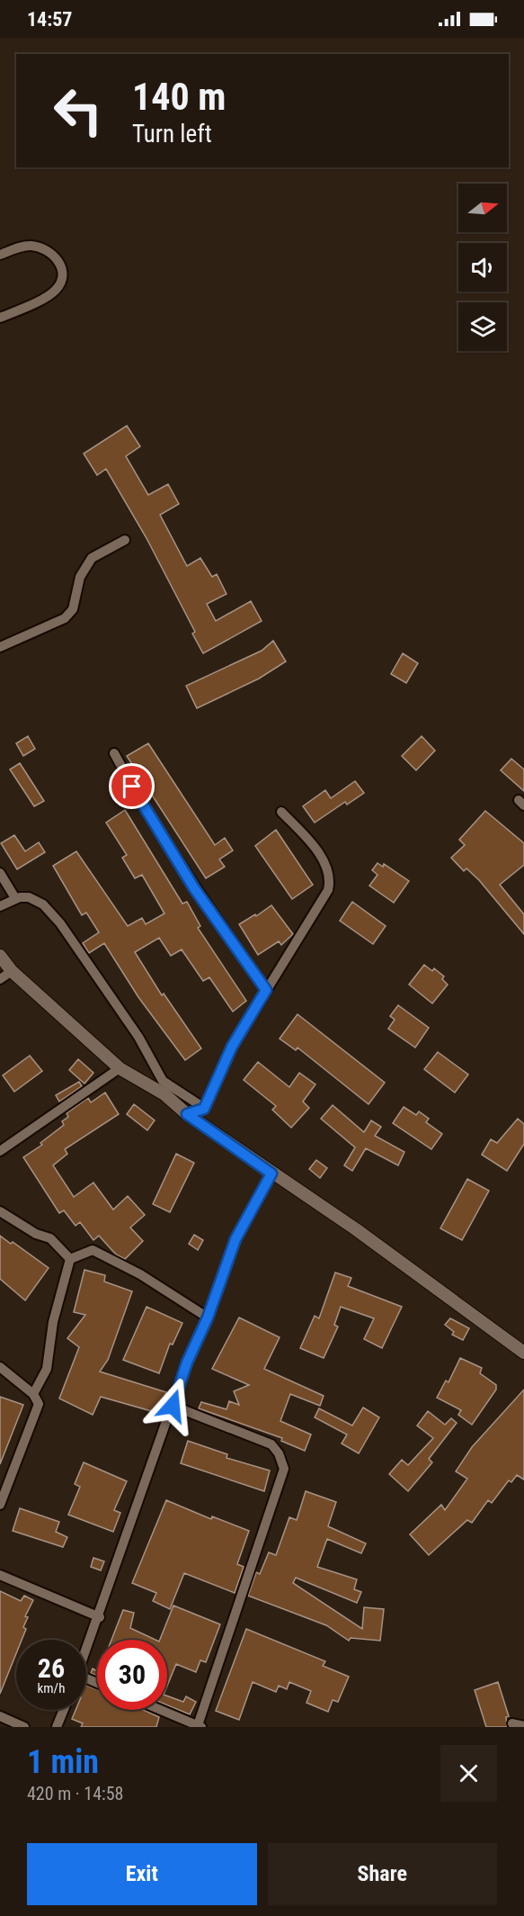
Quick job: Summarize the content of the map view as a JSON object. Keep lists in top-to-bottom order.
{
  "north": "right",
  "page": {
    "status": "14:57",
    "turn": ["140 m", "Turn left"],
    "speed": "26 km/h",
    "limit": "30",
    "heading": ["1 min", "420 m · 14:58"],
    "buttons": ["Exit", "Share"]
  }
}
